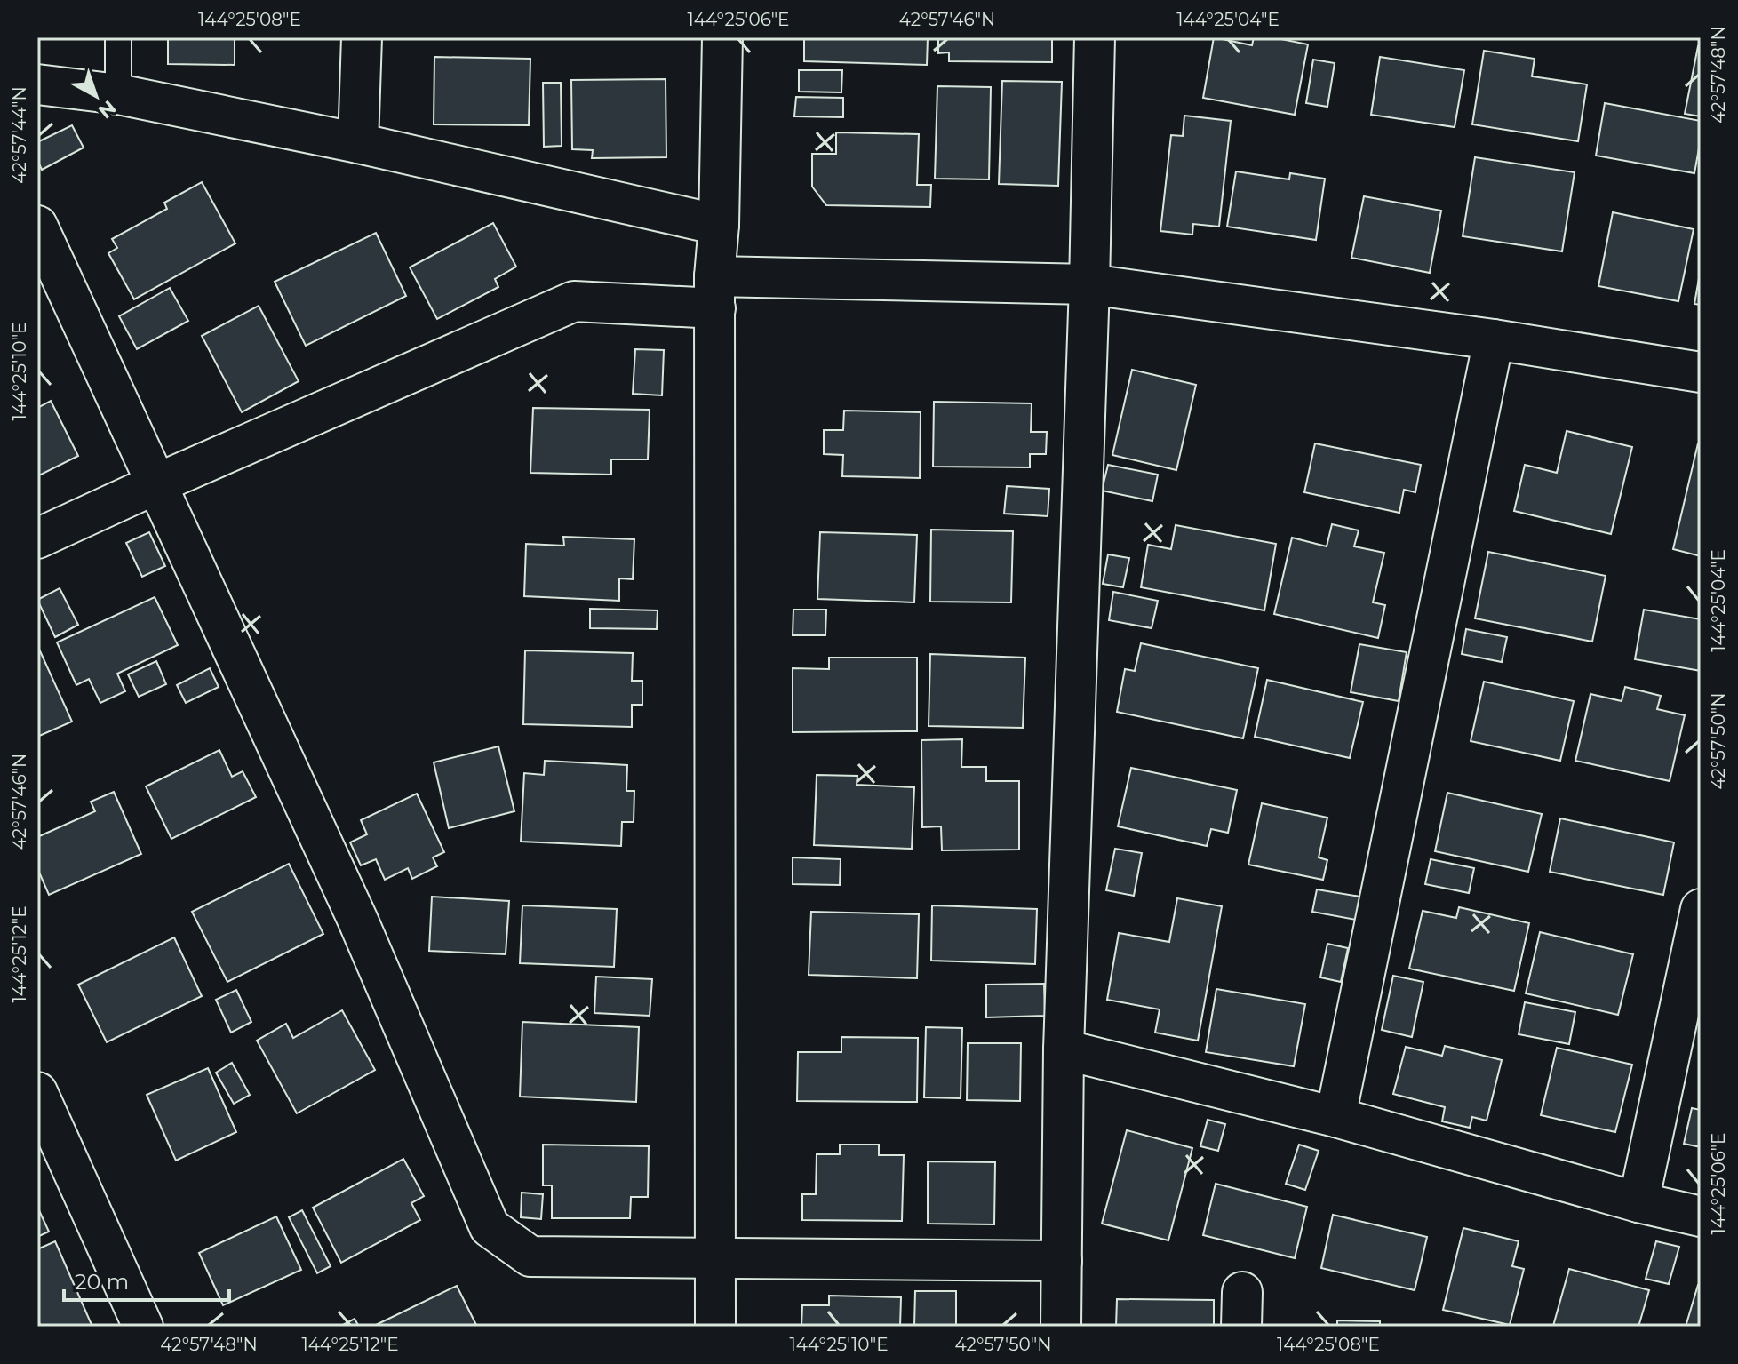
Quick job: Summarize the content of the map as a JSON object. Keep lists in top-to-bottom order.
{
  "scale_bar": "20 m",
  "north": "bottom right",
  "coordinates": [
    "144°25'08\"E",
    "144°25'06\"E",
    "42°57'46\"N",
    "144°25'04\"E",
    "42°57'48\"N",
    "42°57'44\"N",
    "144°25'10\"E",
    "42°57'50\"N",
    "144°25'12\"E"
  ]
}
